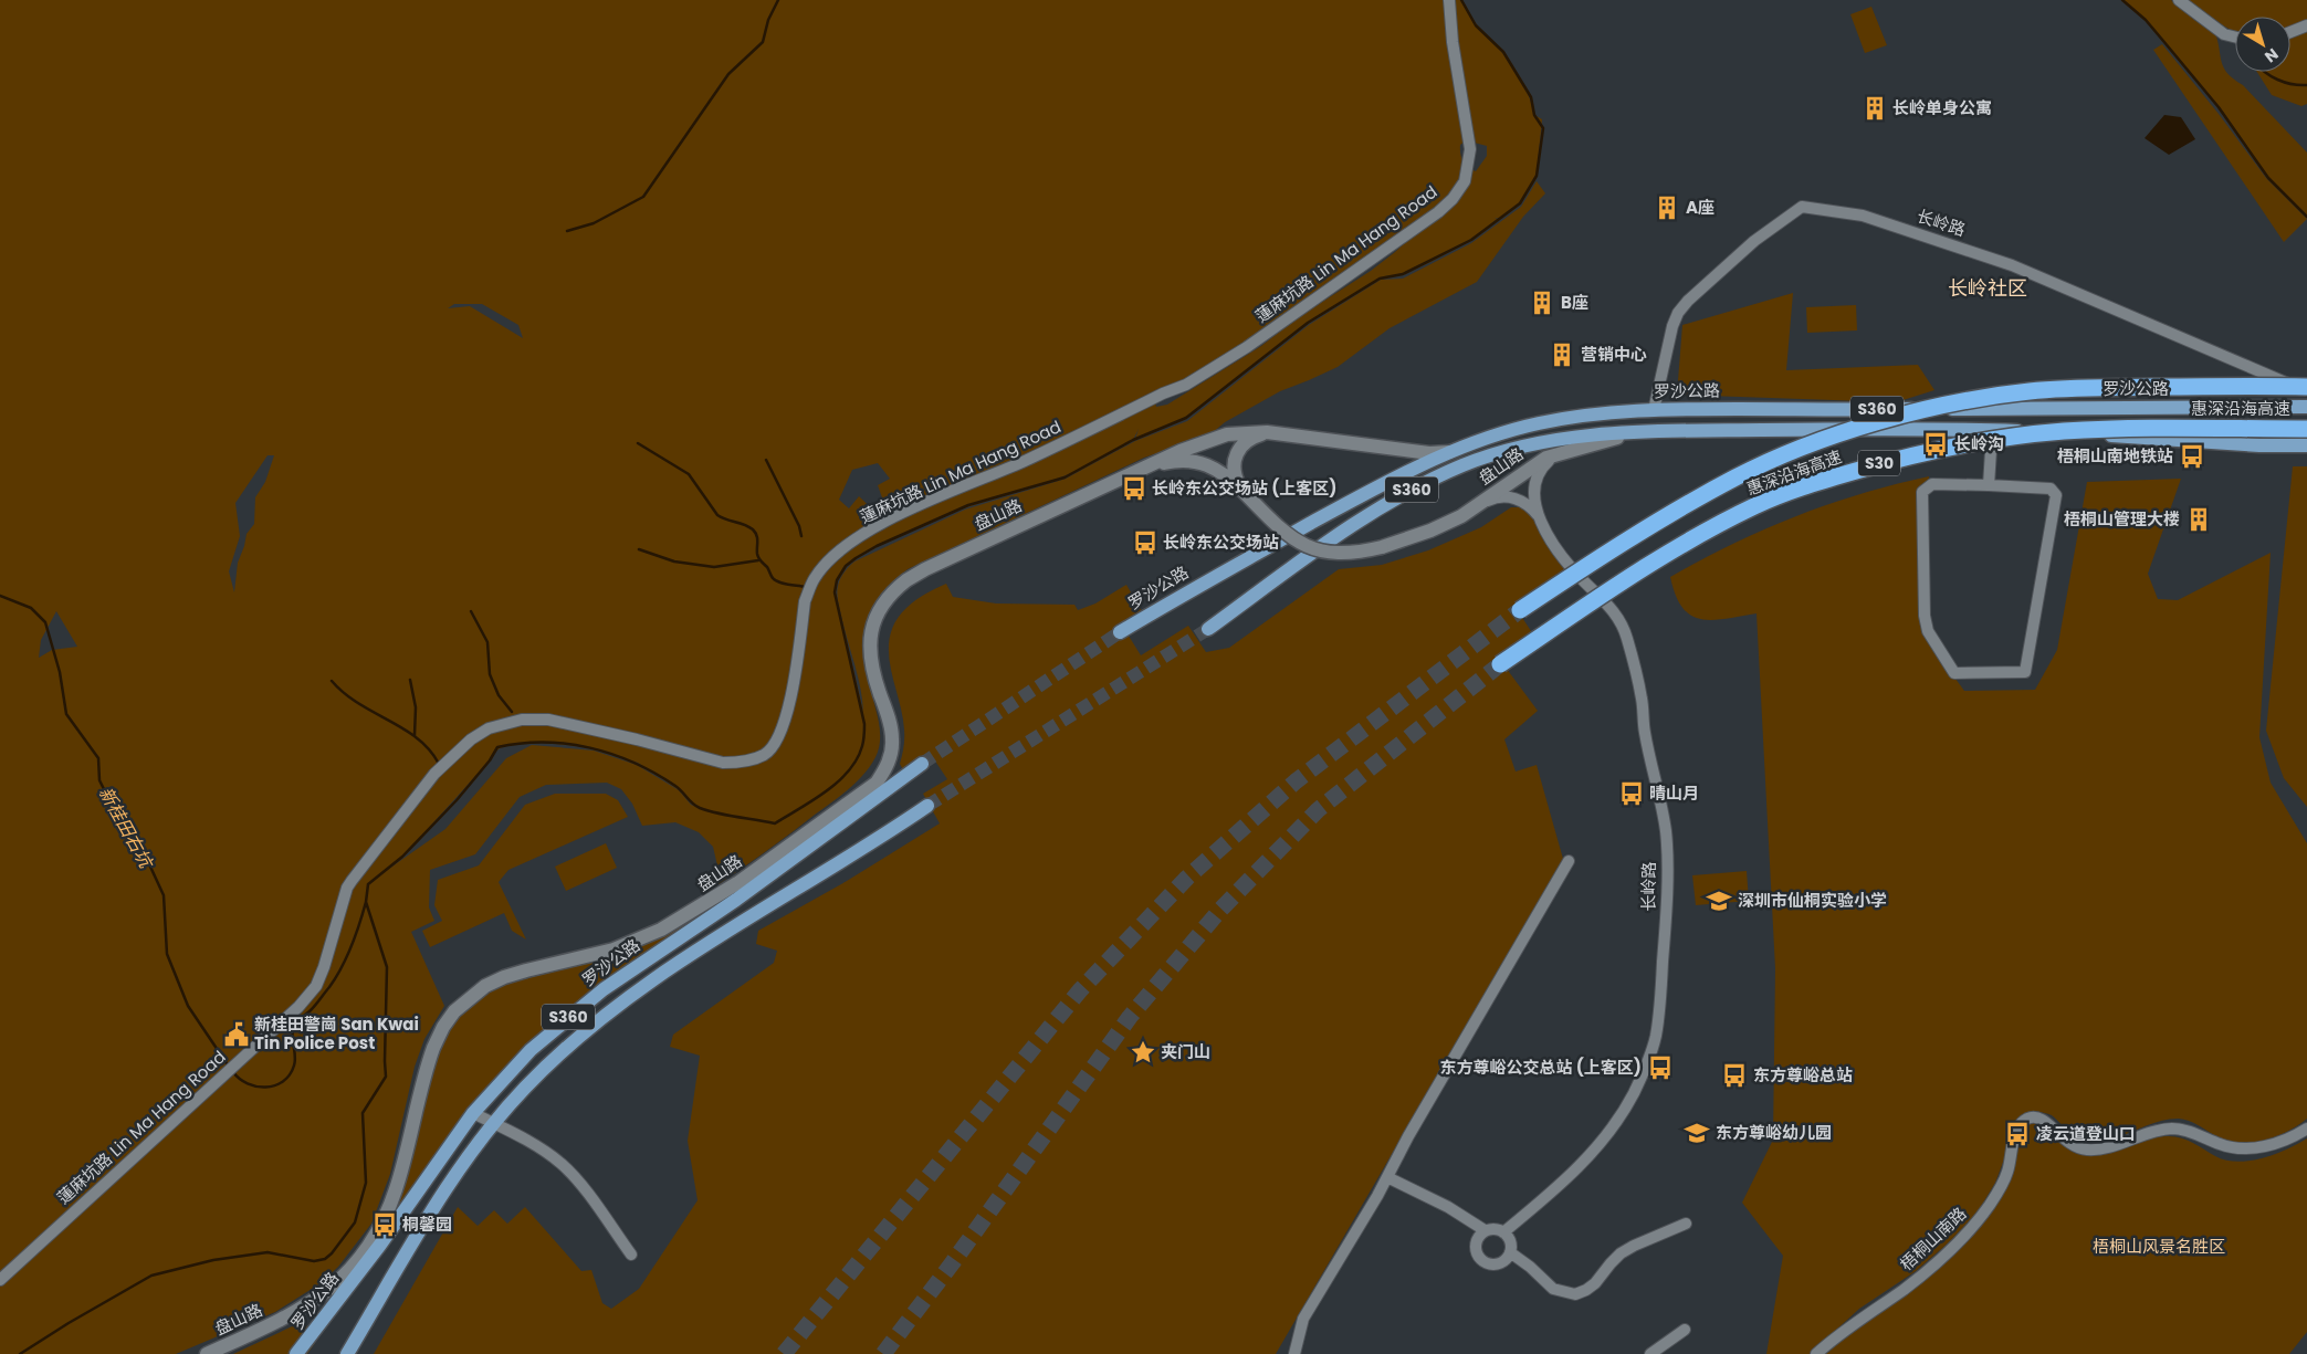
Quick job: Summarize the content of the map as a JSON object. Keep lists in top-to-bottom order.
{
  "streets": {
    "highway": ["惠深沿海高速", "S30"],
    "main road": ["罗沙公路", "S360", "盘山路"],
    "street": ["长岭路", "蓮麻坑路 Lin Ma Hang Road", "梧桐山南路"]
  },
  "crossings": [
    ["长岭路", "罗沙公路"],
    ["长岭路", "盘山路"],
    ["罗沙公路", "盘山路"],
    ["S360", "盘山路"]
  ],
  "districts": ["长岭社区"],
  "water": ["新桂田右坑"],
  "parks": ["梧桐山风景名胜区"],
  "places": {
    "building": [
      "长岭单身公寓",
      "A座",
      "B座",
      "营销中心",
      "梧桐山管理大楼"
    ],
    "bus stop": [
      "长岭沟",
      "梧桐山南地铁站",
      "长岭东公交场站 (上客区)",
      "长岭东公交场站",
      "晴山月",
      "东方尊峪公交总站 (上客区)",
      "东方尊峪总站",
      "凌云道登山口",
      "桐馨园"
    ],
    "school or university": ["深圳市仙桐实验小学", "东方尊峪幼儿园"],
    "public building": ["新桂田警崗 San Kwai Tin Police Post"],
    "place": ["夹门山"]
  },
  "north": "bottom right"
}
